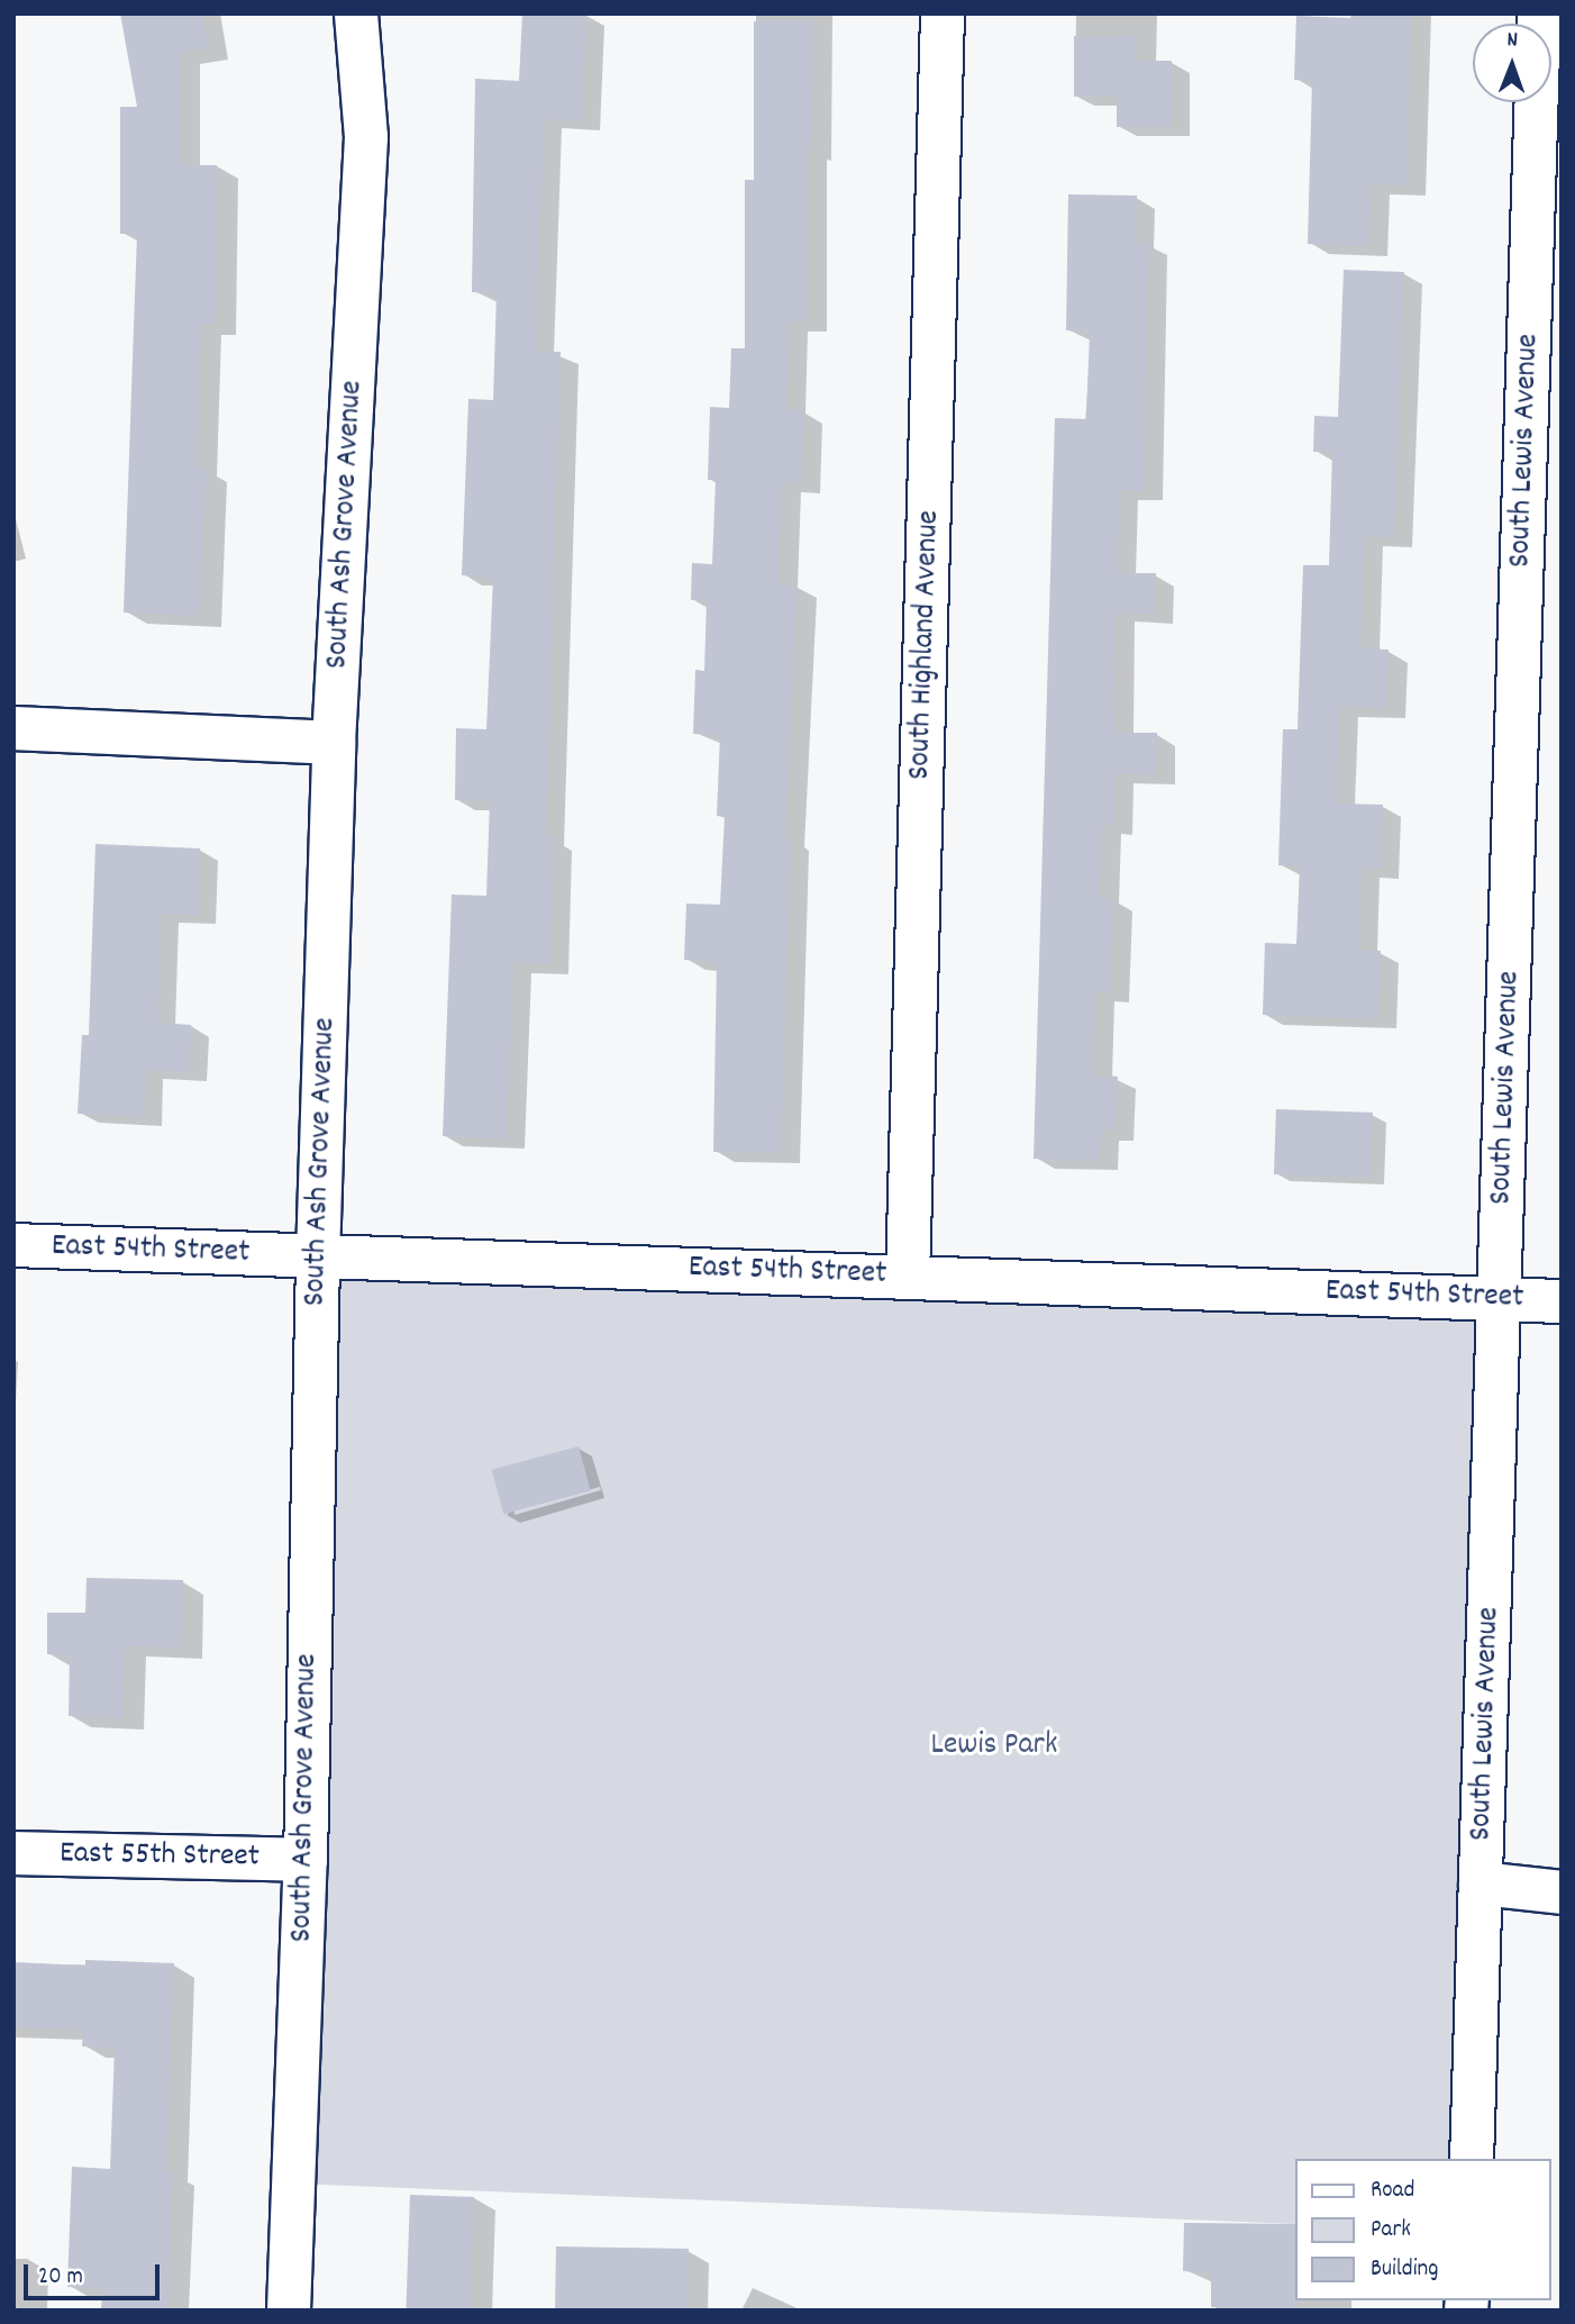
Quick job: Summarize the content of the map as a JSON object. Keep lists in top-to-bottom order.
{
  "streets": {
    "street": [
      "South Lewis Avenue",
      "South Ash Grove Avenue",
      "South Highland Avenue",
      "East 54th Street",
      "East 55th Street"
    ]
  },
  "crossings": [
    ["South Lewis Avenue", "East 54th Street"],
    ["South Ash Grove Avenue", "East 54th Street"],
    ["South Ash Grove Avenue", "East 55th Street"],
    ["South Highland Avenue", "East 54th Street"]
  ],
  "parks": ["Lewis Park"],
  "legend": ["Road", "Park", "Building"],
  "scale_bar": "20 m",
  "north": "top"
}
